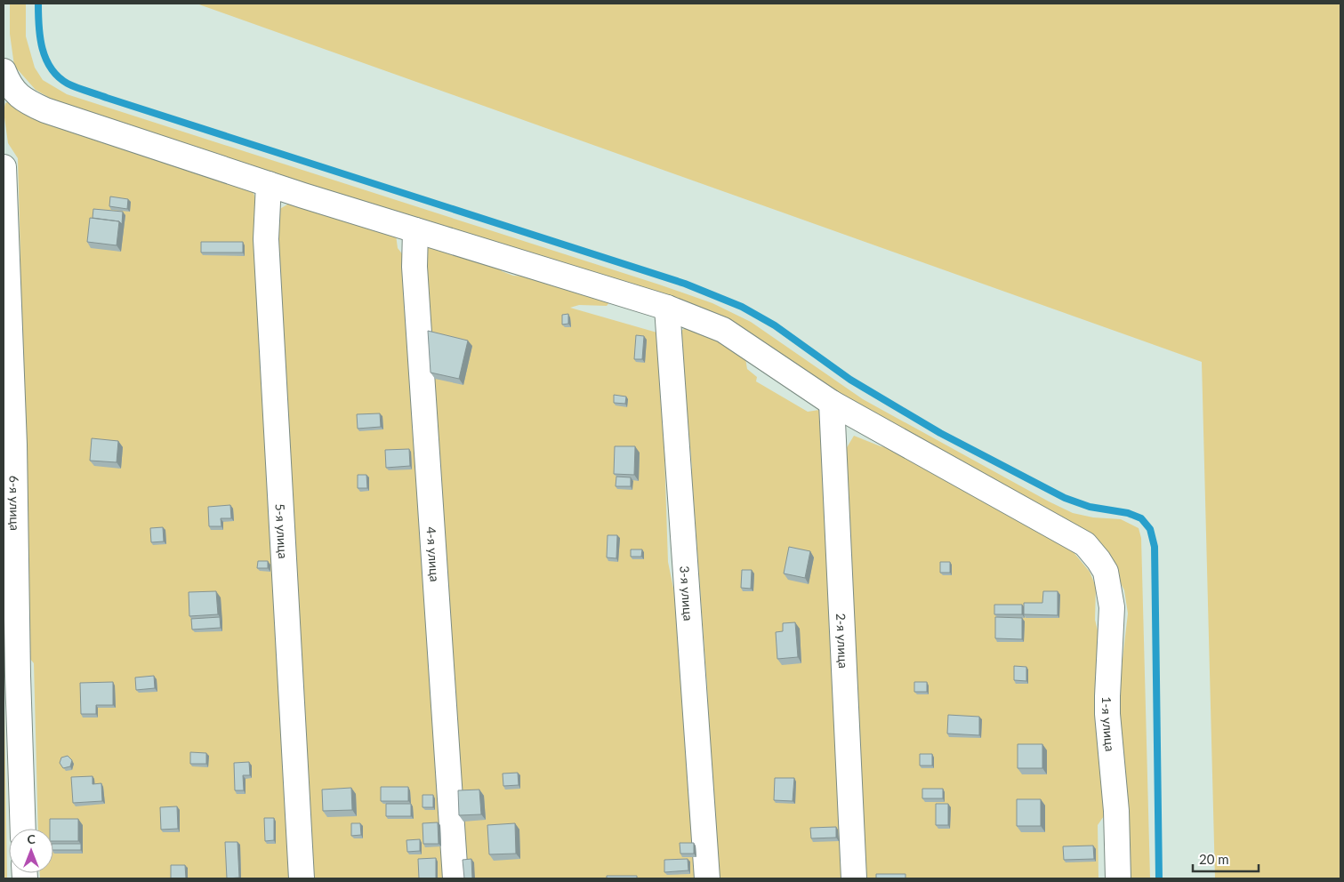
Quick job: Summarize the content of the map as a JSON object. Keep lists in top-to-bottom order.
{
  "streets": {
    "street": [
      "6-я улица",
      "5-я улица",
      "4-я улица",
      "3-я улица",
      "2-я улица",
      "1-я улица"
    ]
  },
  "crossings": [
    ["2-я улица", "1-я улица"]
  ],
  "scale_bar": "20 m",
  "north": "top"
}
